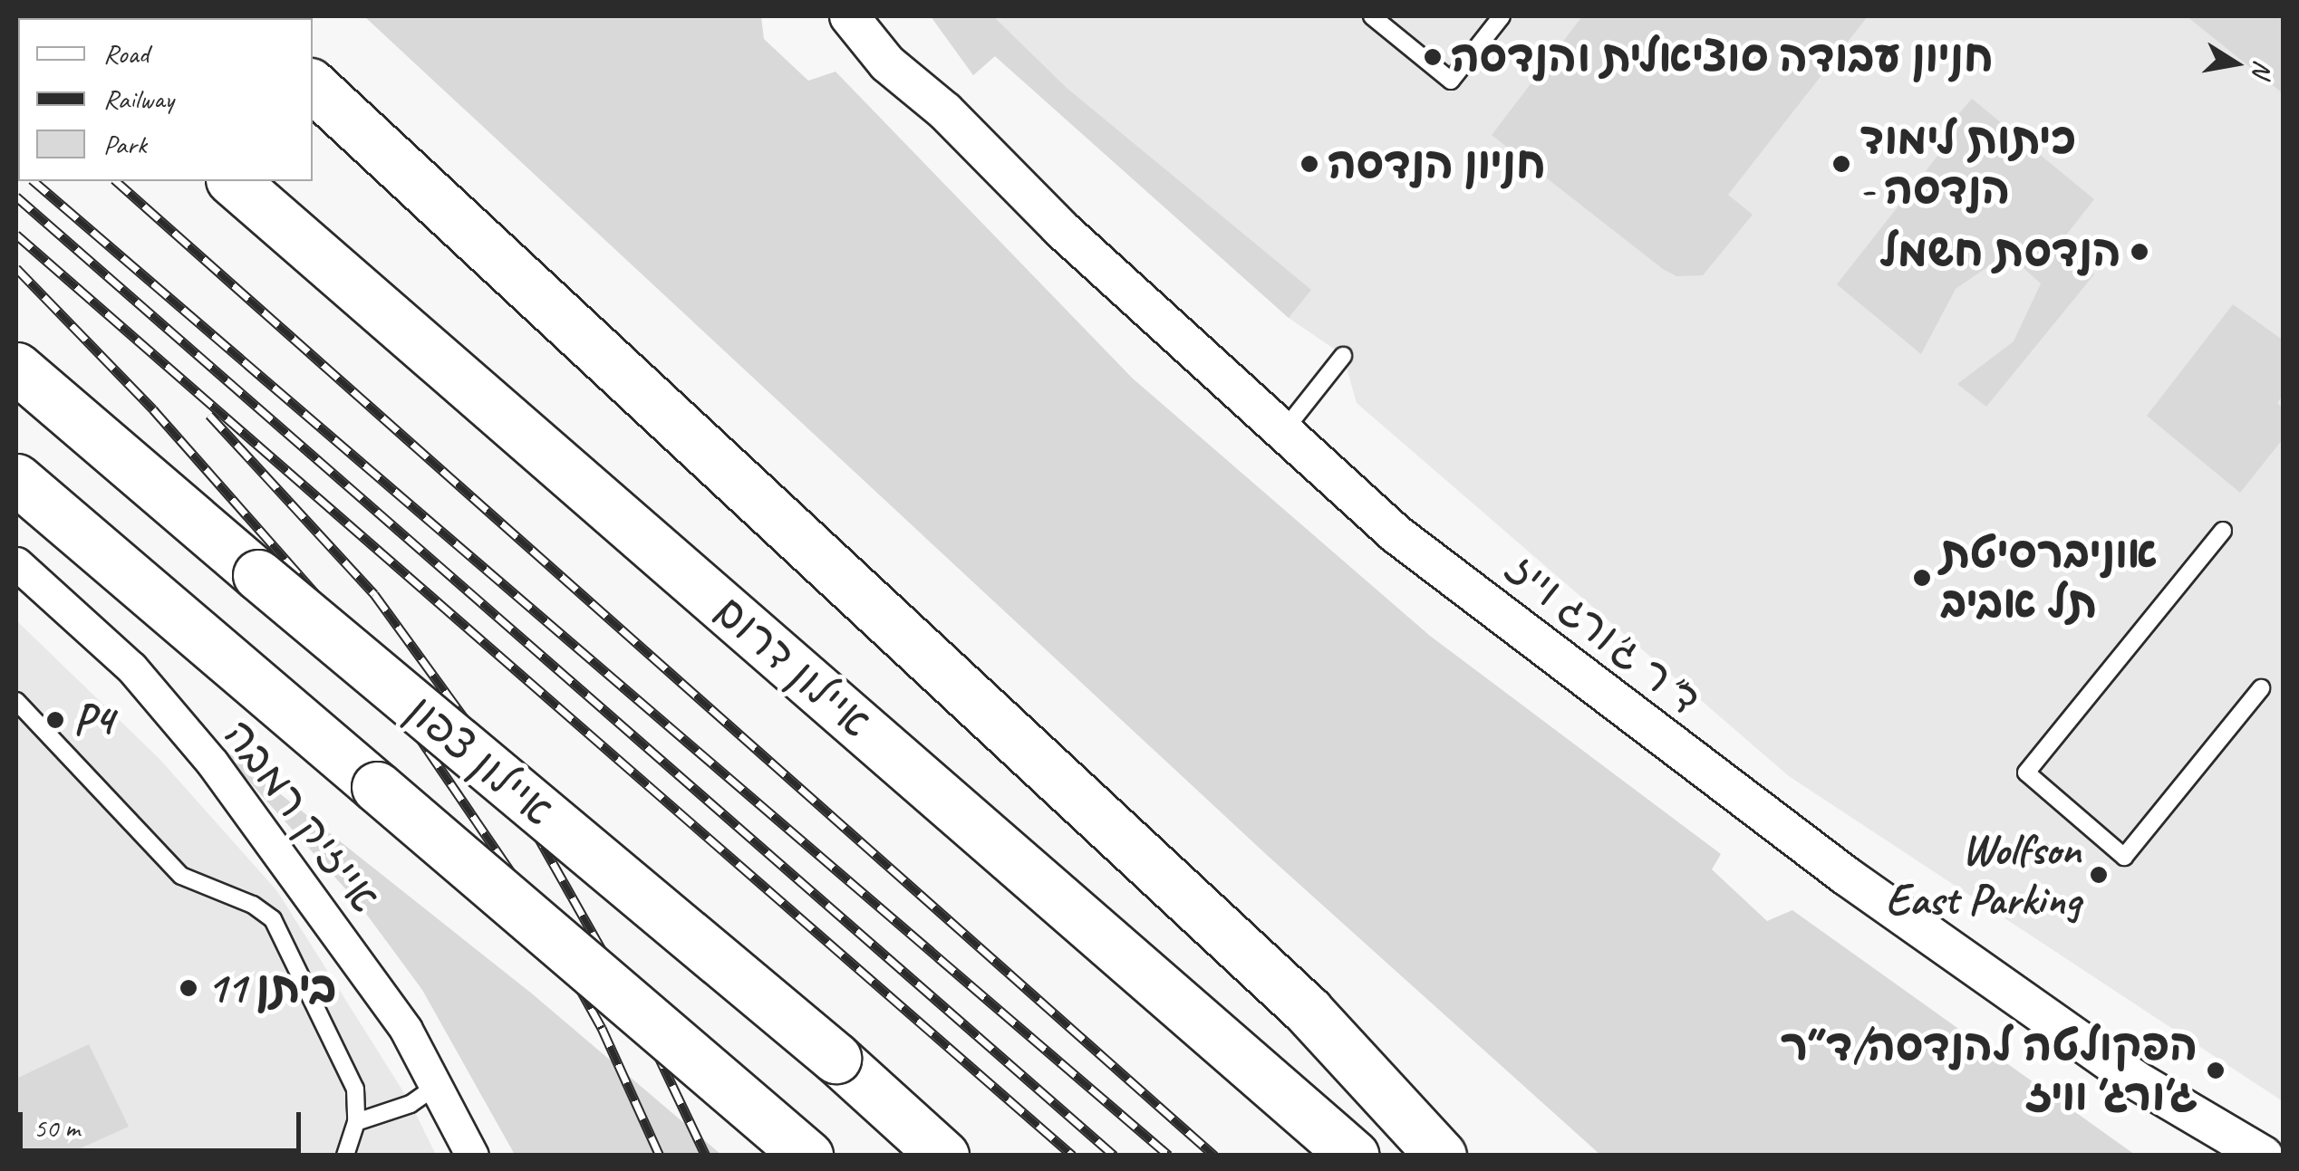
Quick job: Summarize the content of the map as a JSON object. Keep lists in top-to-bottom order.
{
  "streets": {
    "highway": ["איילון דרום", "איילון צפון"],
    "street": ["ד\"ר ג'ורג וייז", "אייזיק רמבה"]
  },
  "places": [
    "חניון עבודה סוציאלית והנדסה",
    "חניון הנדסה",
    "כיתות לימוד - הנדסה",
    "הנדסת חשמל",
    "אוניברסיטת תל אביב",
    "P4",
    "Wolfson East Parking",
    "ביתן 11",
    "הפקולטה להנדסה/ד״ר ג׳ורג׳ וויז"
  ],
  "legend": ["Road", "Railway", "Park"],
  "scale_bar": "50 m",
  "north": "right"
}
